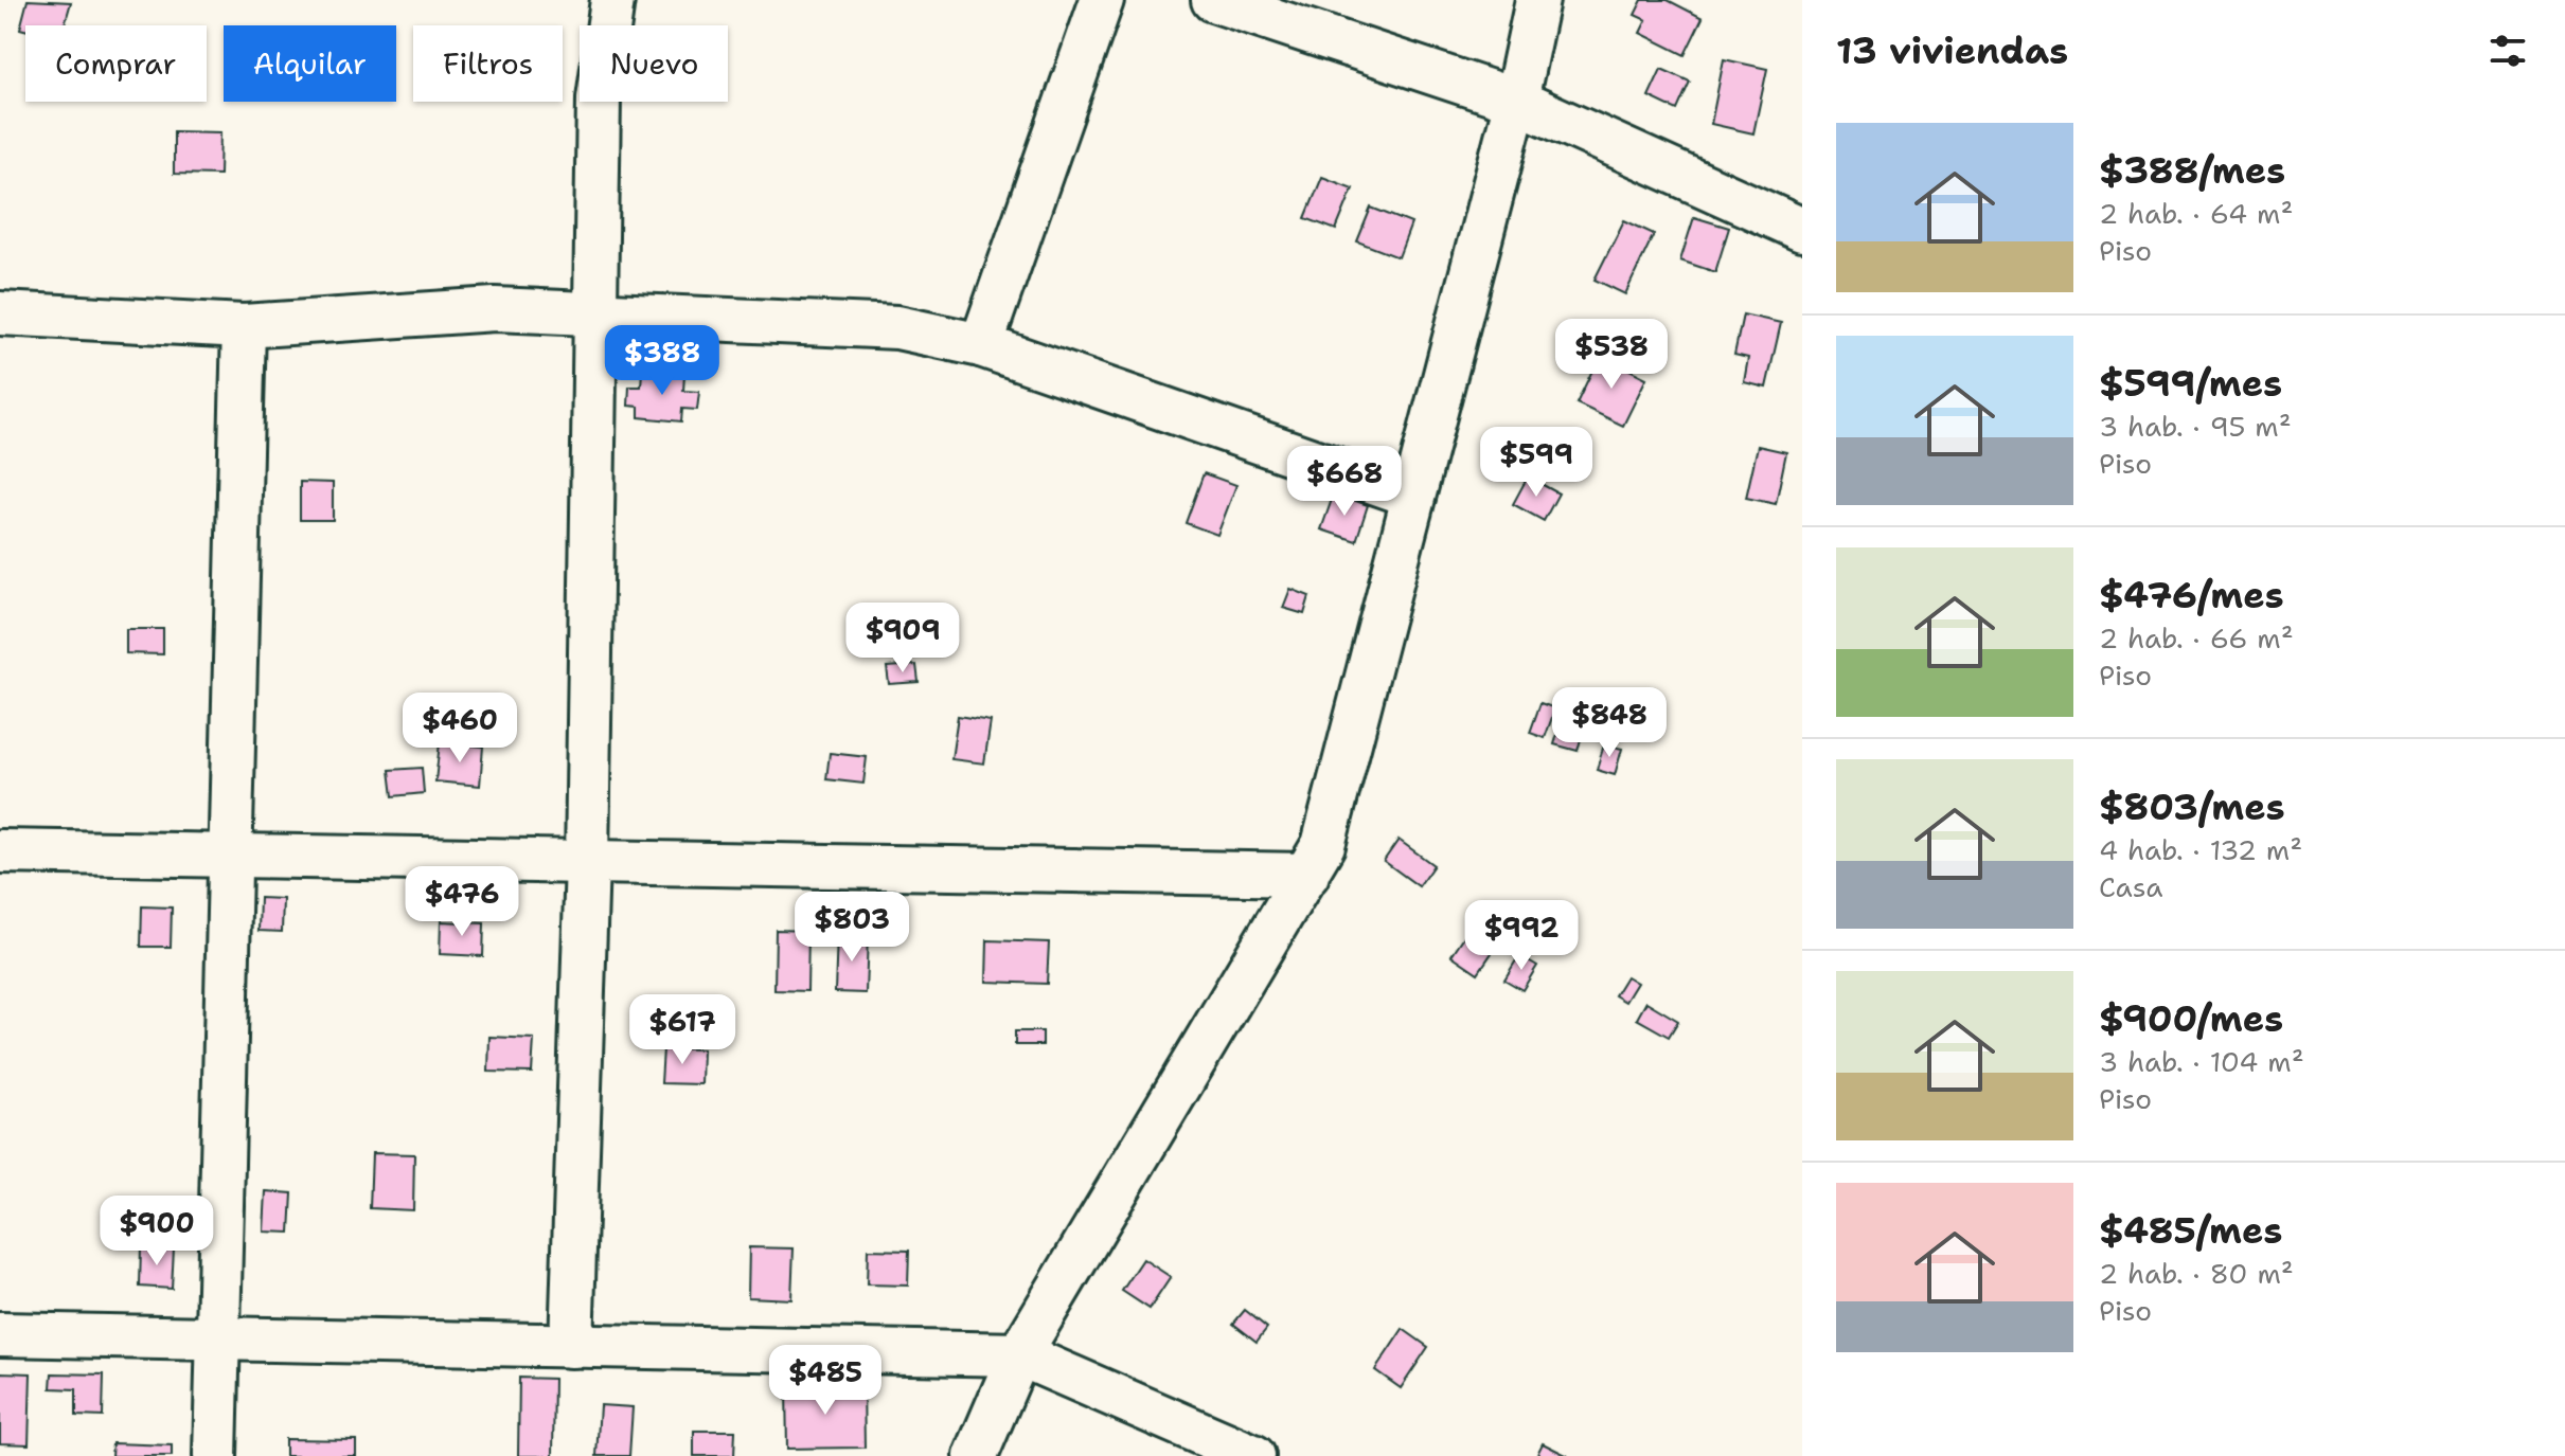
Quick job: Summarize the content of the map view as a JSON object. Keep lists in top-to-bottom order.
{
  "page": {
    "heading": "13 viviendas",
    "chip": [
      "Comprar",
      "Alquilar",
      "Filtros",
      "Nuevo"
    ],
    "list": [
      {
        "name": "$388/mes",
        "note": "2 hab. · 64 m² · Piso"
      },
      {
        "name": "$599/mes",
        "note": "3 hab. · 95 m² · Piso"
      },
      {
        "name": "$476/mes",
        "note": "2 hab. · 66 m² · Piso"
      },
      {
        "name": "$803/mes",
        "note": "4 hab. · 132 m² · Casa"
      },
      {
        "name": "$900/mes",
        "note": "3 hab. · 104 m² · Piso"
      },
      {
        "name": "$485/mes",
        "note": "2 hab. · 80 m² · Piso"
      }
    ],
    "price": [
      "$538",
      "$388",
      "$599",
      "$668",
      "$909",
      "$848",
      "$460",
      "$476",
      "$803",
      "$992",
      "$617",
      "$900",
      "$485"
    ]
  }
}
